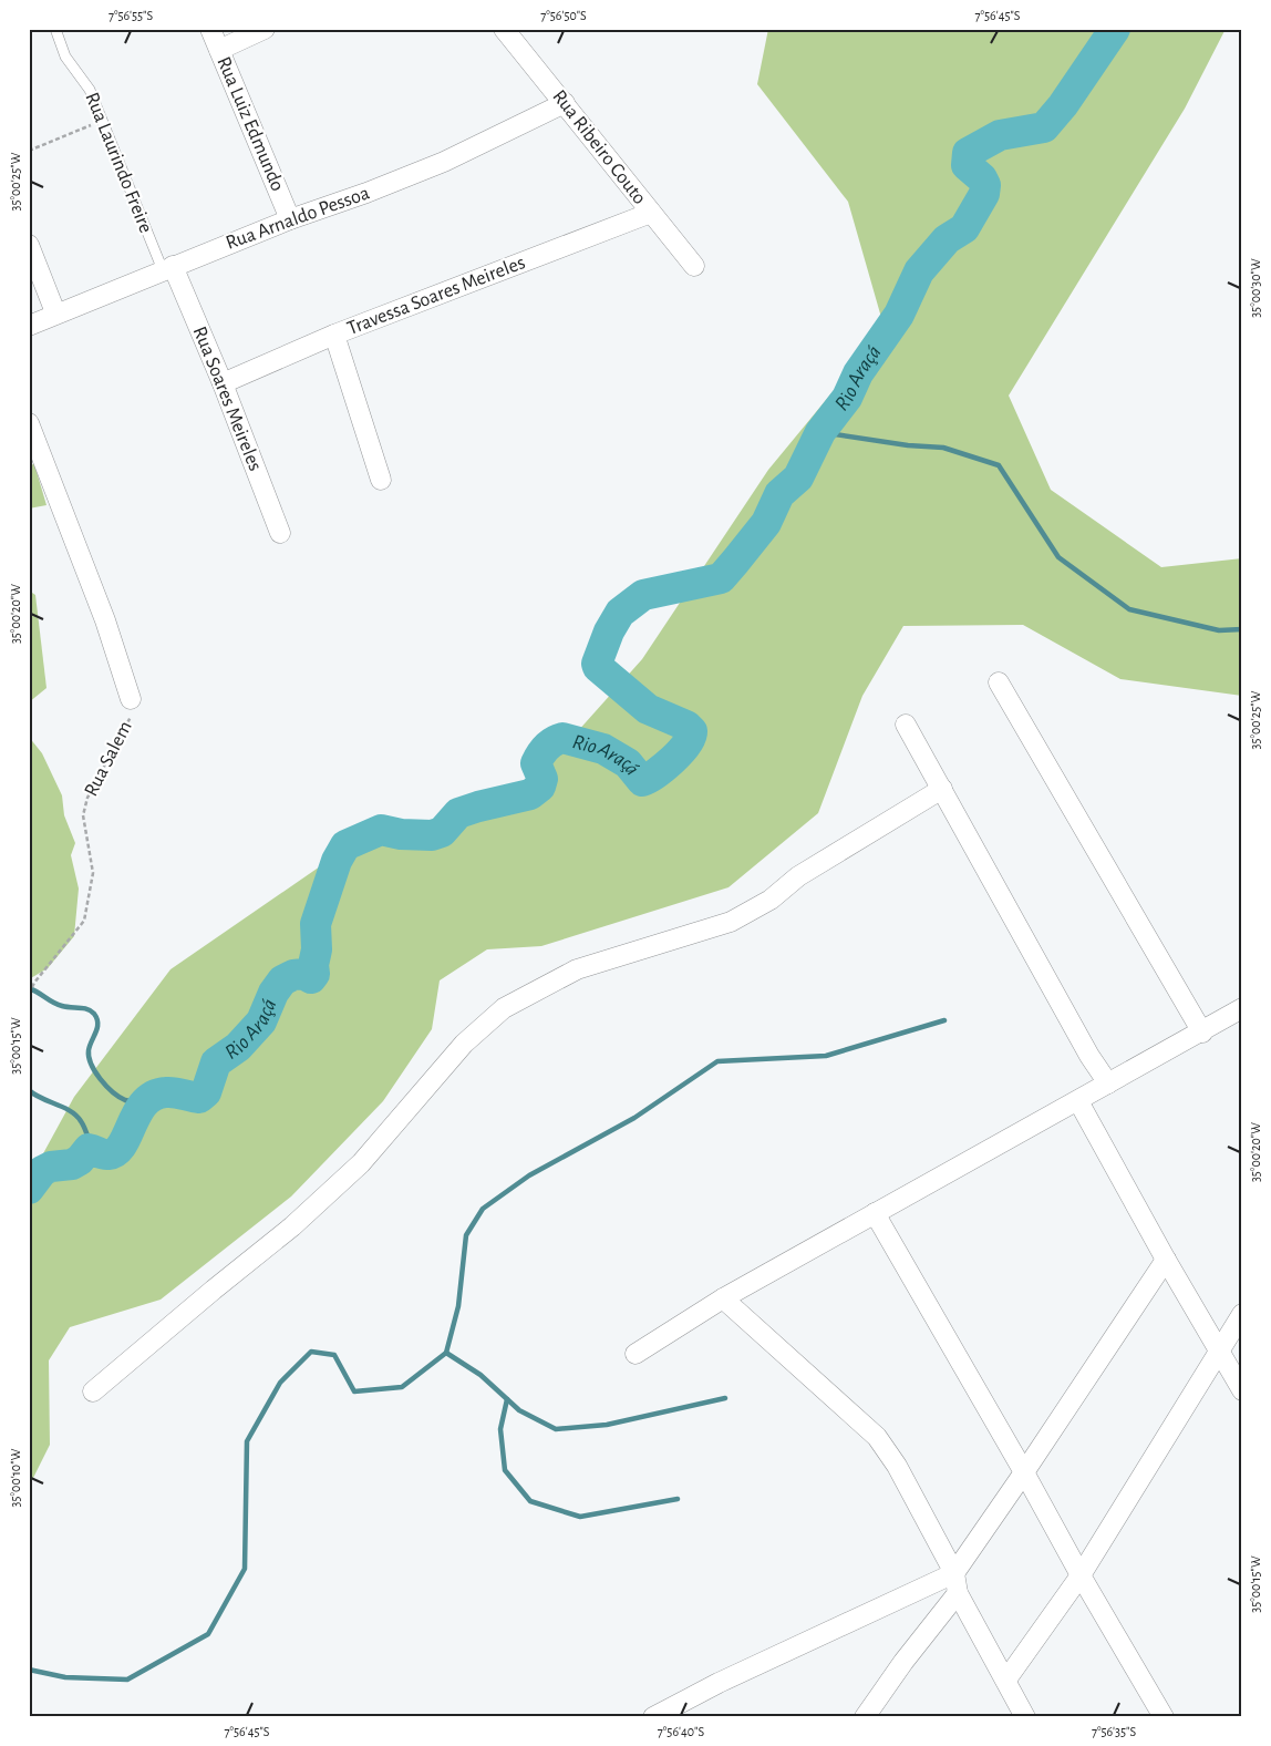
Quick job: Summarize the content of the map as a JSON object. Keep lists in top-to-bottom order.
{
  "streets": {
    "street": [
      "Rua Luiz Edmundo",
      "Rua Ribeiro Couto",
      "Rua Arnaldo Pessoa",
      "Travessa Soares Meireles",
      "Rua Soares Meireles",
      "Rua Salem"
    ],
    "lane": ["Rua Laurindo Freire"]
  },
  "crossings": [
    ["Rua Luiz Edmundo", "Rua Arnaldo Pessoa"],
    ["Rua Ribeiro Couto", "Rua Arnaldo Pessoa"],
    ["Rua Ribeiro Couto", "Travessa Soares Meireles"],
    ["Rua Laurindo Freire", "Rua Arnaldo Pessoa"],
    ["Rua Laurindo Freire", "Rua Soares Meireles"],
    ["Rua Arnaldo Pessoa", "Rua Soares Meireles"],
    ["Travessa Soares Meireles", "Rua Soares Meireles"]
  ],
  "water": ["Rio Araçá"],
  "coordinates": [
    "7°56'55\"S",
    "7°56'50\"S",
    "7°56'45\"S",
    "35°00'25\"W",
    "35°00'30\"W",
    "35°00'20\"W",
    "35°00'15\"W",
    "35°00'10\"W",
    "7°56'40\"S",
    "7°56'35\"S"
  ]
}
